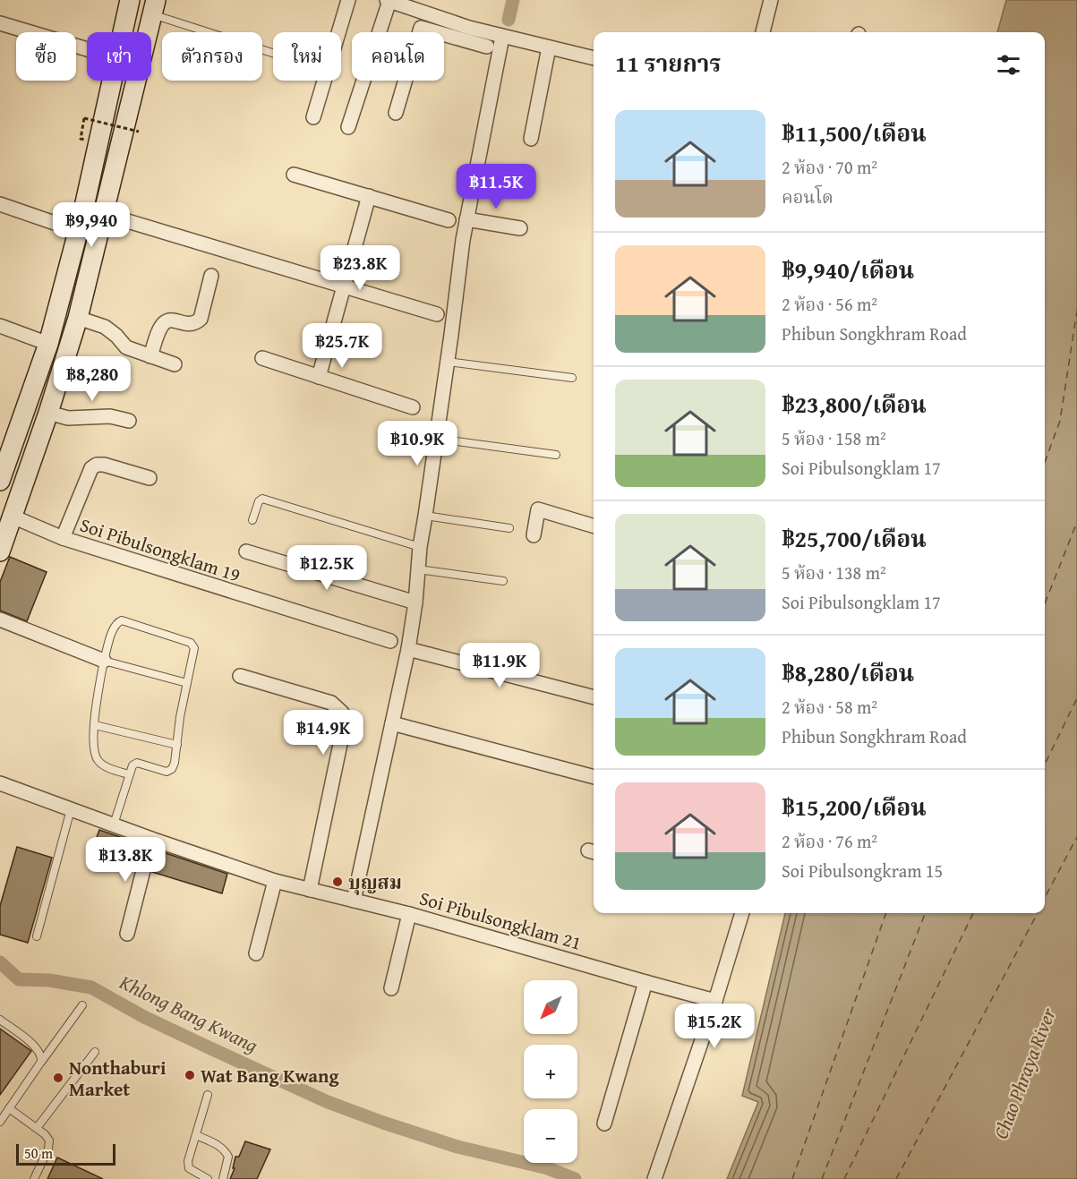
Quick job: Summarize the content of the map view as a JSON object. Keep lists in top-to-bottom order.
{
  "streets": {
    "street": ["Soi Pibulsongklam 19", "Soi Pibulsongklam 21"]
  },
  "water": ["Khlong Bang Kwang", "Chao Phraya River"],
  "places": ["บุญสม", "Wat Bang Kwang", "Nonthaburi Market"],
  "scale_bar": "50 m",
  "north": "bottom left",
  "page": {
    "chip": [
      "ซื้อ",
      "เช่า",
      "ตัวกรอง",
      "ใหม่",
      "คอนโด"
    ],
    "heading": "11 รายการ",
    "list": [
      {
        "name": "฿11,500/เดือน",
        "note": "2 ห้อง · 70 m² · คอนโด"
      },
      {
        "name": "฿9,940/เดือน",
        "note": "2 ห้อง · 56 m² · Phibun Songkhram Road"
      },
      {
        "name": "฿23,800/เดือน",
        "note": "5 ห้อง · 158 m² · Soi Pibulsongklam 17"
      },
      {
        "name": "฿25,700/เดือน",
        "note": "5 ห้อง · 138 m² · Soi Pibulsongklam 17"
      },
      {
        "name": "฿8,280/เดือน",
        "note": "2 ห้อง · 58 m² · Phibun Songkhram Road"
      },
      {
        "name": "฿15,200/เดือน",
        "note": "2 ห้อง · 76 m² · Soi Pibulsongkram 15"
      }
    ],
    "price": [
      "฿11.5K",
      "฿9,940",
      "฿23.8K",
      "฿25.7K",
      "฿8,280",
      "฿10.9K",
      "฿12.5K",
      "฿11.9K",
      "฿14.9K",
      "฿13.8K",
      "฿15.2K"
    ],
    "map_buttons": ["+", "−"],
    "scale": "50 m"
  }
}
